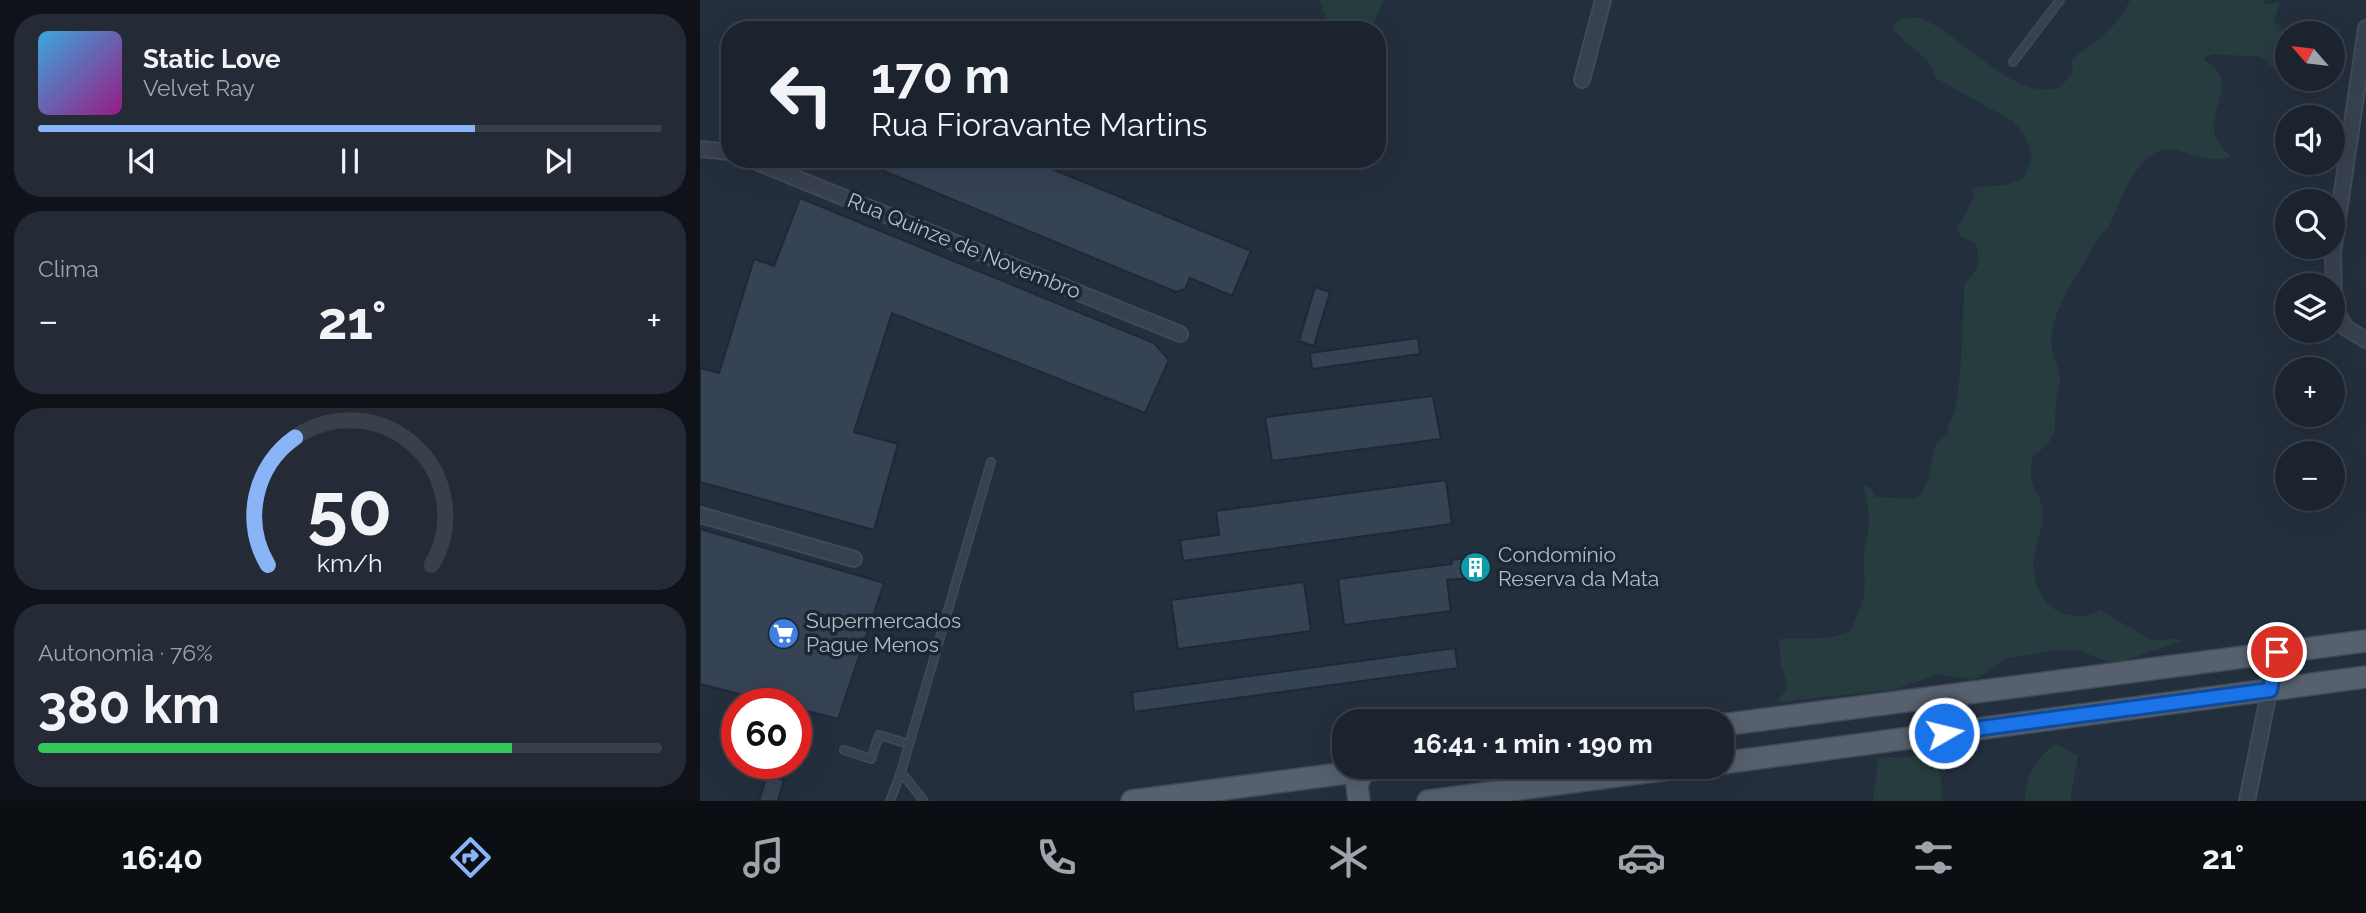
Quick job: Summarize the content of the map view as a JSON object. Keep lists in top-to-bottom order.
{
  "streets": {
    "street": ["Rua Quinze de Novembro"]
  },
  "places": {
    "building": ["Condomínio Reserva da Mata"],
    "supermarket": ["Supermercados Pague Menos"]
  },
  "north": "top left",
  "page": {
    "map_buttons": ["+", "−"],
    "turn": ["170 m", "Rua Fioravante Martins"],
    "song": ["Static Love", "Velvet Ray"],
    "tile": [
      "Clima",
      ["Autonomia · 76%", "380 km"]
    ],
    "heat": ["−", "21°", "+"],
    "limit": "60",
    "trip": "16:41 · 1 min · 190 m",
    "tabs": ["16:40", "21°"],
    "gauge": ["50", "km/h"]
  }
}
